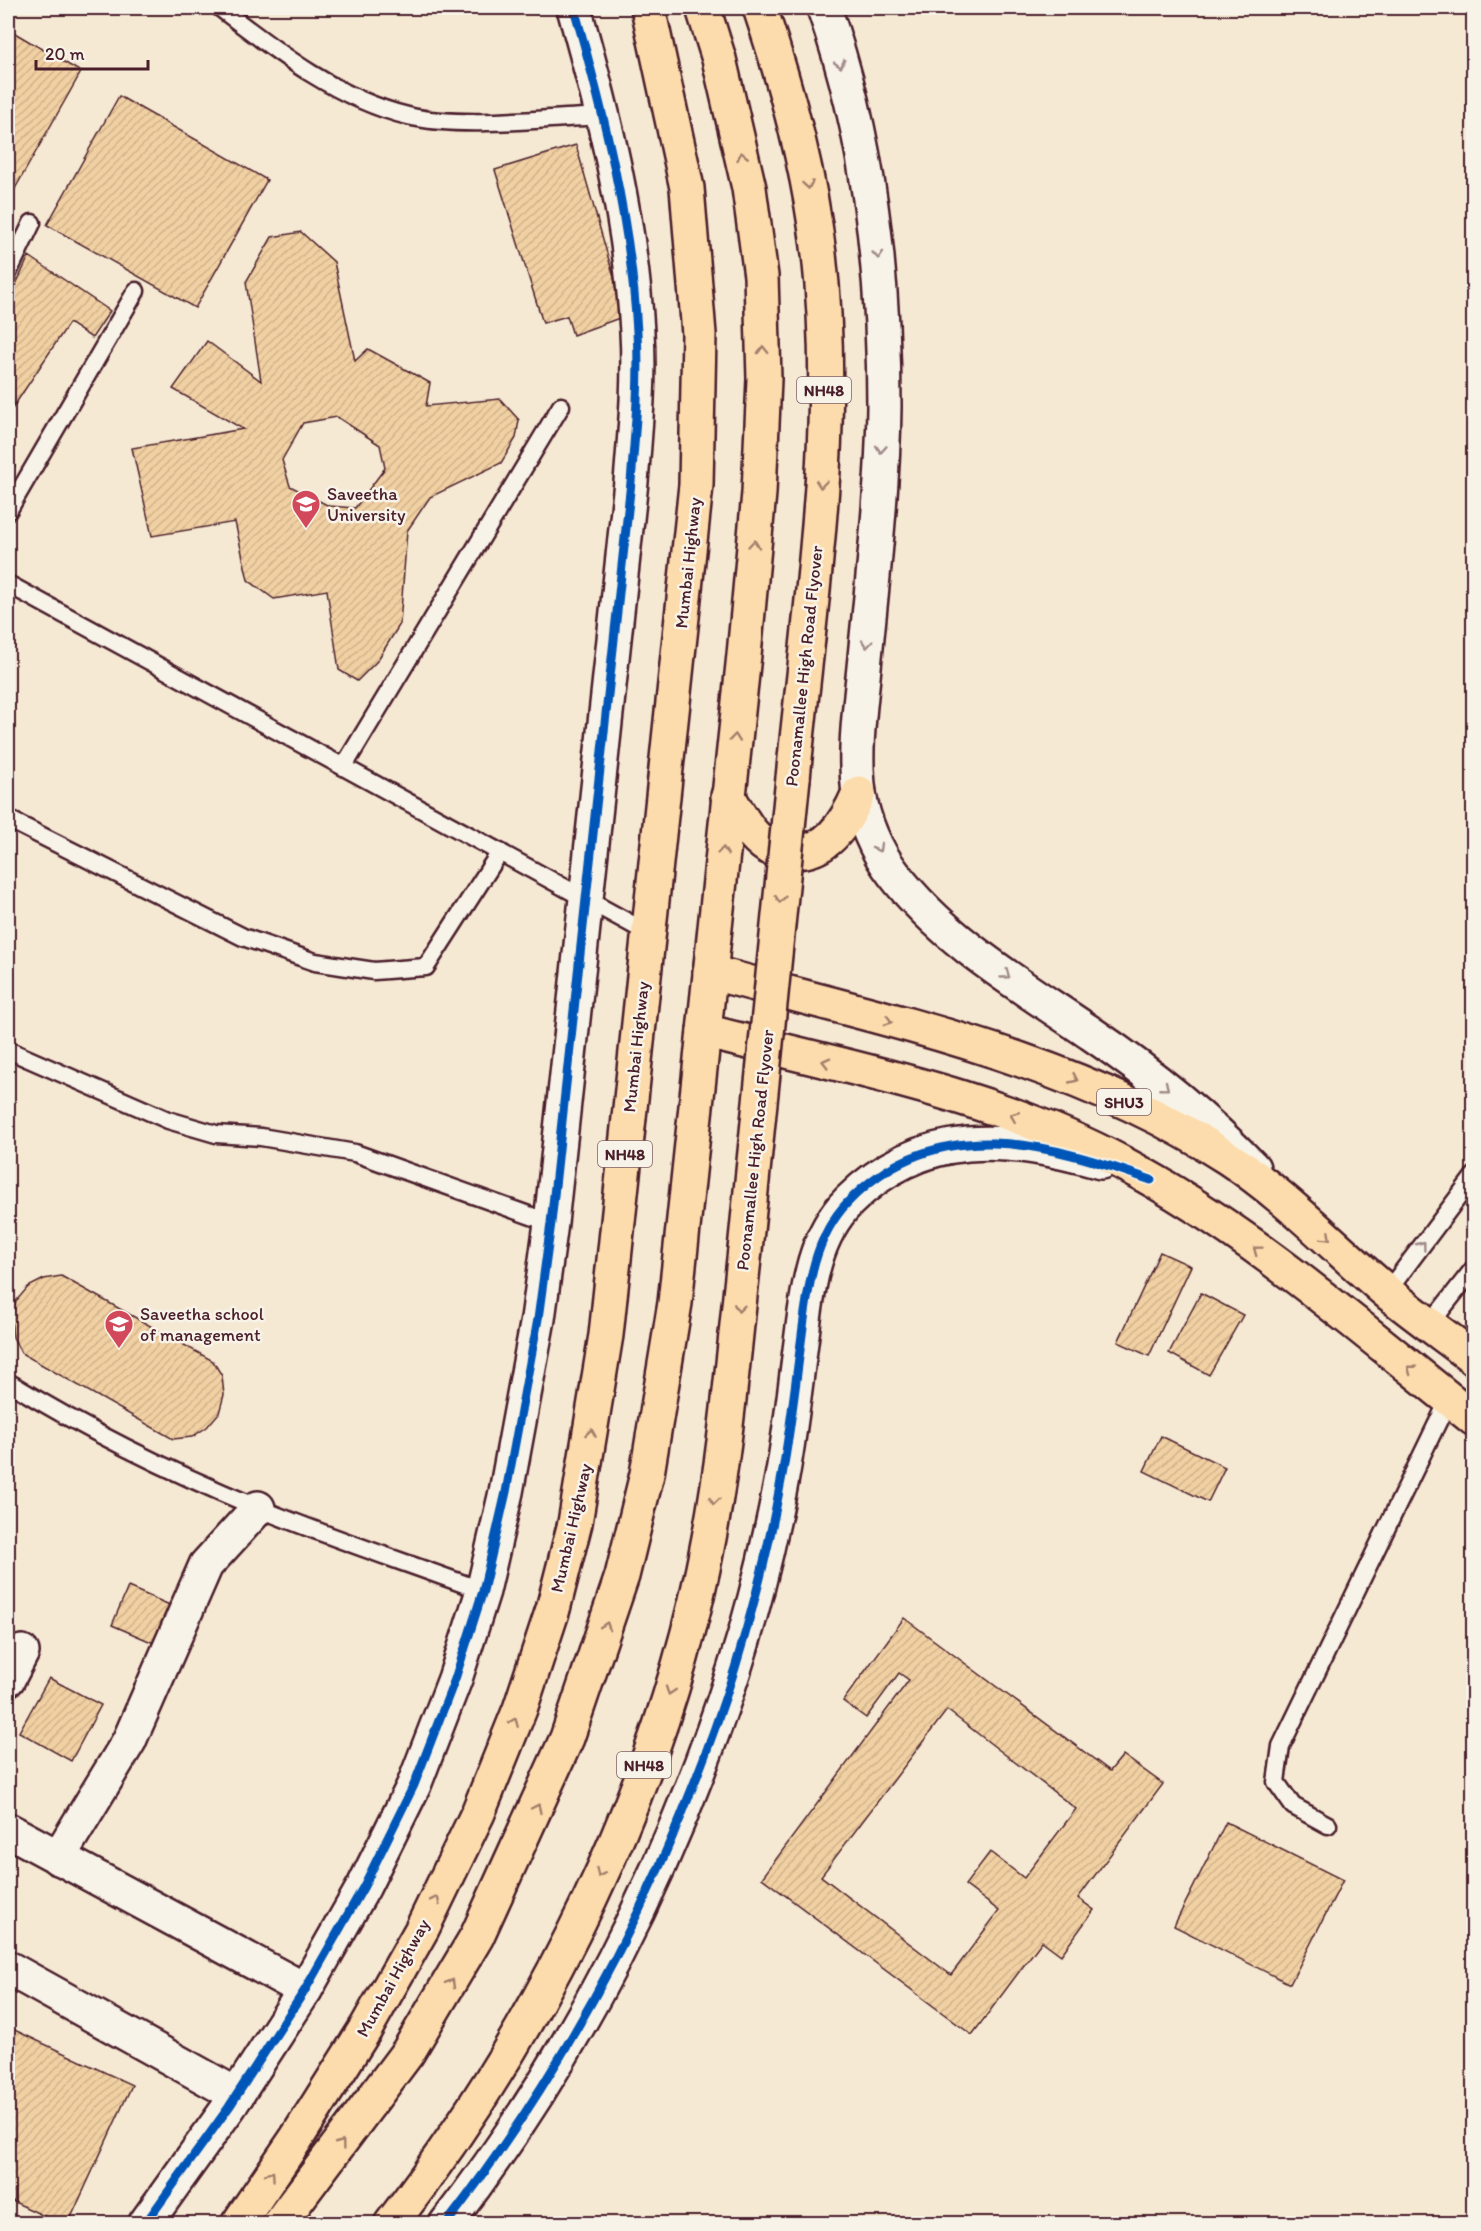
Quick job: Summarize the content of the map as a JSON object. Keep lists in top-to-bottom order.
{
  "streets": {
    "main road": [
      "NH48",
      "Mumbai Highway",
      "Poonamallee High Road Flyover",
      "SHU3"
    ]
  },
  "places": {
    "school or university": ["Saveetha University", "Saveetha school of management"]
  },
  "scale_bar": "20 m"
}
